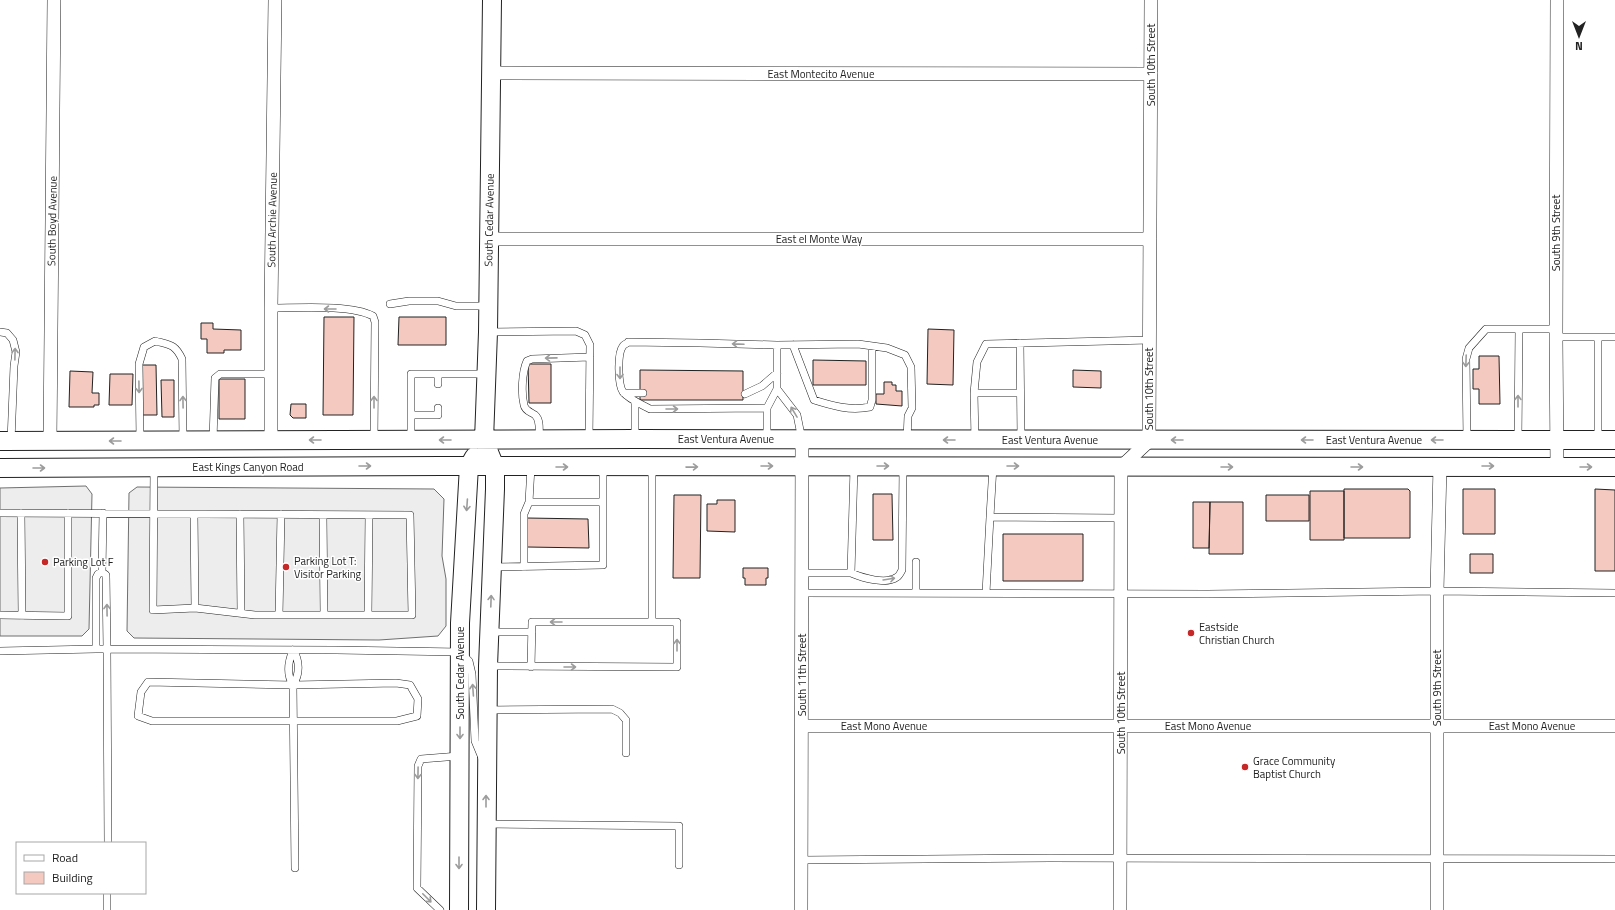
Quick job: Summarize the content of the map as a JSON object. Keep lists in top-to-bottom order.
{
  "streets": {
    "main road": ["South Cedar Avenue", "East Ventura Avenue", "East Kings Canyon Road"],
    "street": [
      "South 10th Street",
      "East Montecito Avenue",
      "South Archie Avenue",
      "South Boyd Avenue",
      "South 9th Street",
      "East el Monte Way",
      "South 11th Street",
      "East Mono Avenue"
    ]
  },
  "crossings": [
    ["South 10th Street", "East Montecito Avenue"],
    ["South 10th Street", "East el Monte Way"],
    ["South 10th Street", "East Ventura Avenue"],
    ["South 10th Street", "East Mono Avenue"],
    ["East Montecito Avenue", "South Cedar Avenue"],
    ["South Cedar Avenue", "East el Monte Way"],
    ["South Cedar Avenue", "East Ventura Avenue"],
    ["South Cedar Avenue", "East Kings Canyon Road"],
    ["South 9th Street", "East Ventura Avenue"],
    ["South 9th Street", "East Mono Avenue"],
    ["East Ventura Avenue", "South 11th Street"],
    ["South 11th Street", "East Mono Avenue"]
  ],
  "places": [
    "Parking Lot F",
    "Parking Lot T: Visitor Parking",
    "Eastside Christian Church",
    "Grace Community Baptist Church"
  ],
  "legend": ["Road", "Building"],
  "north": "bottom"
}
